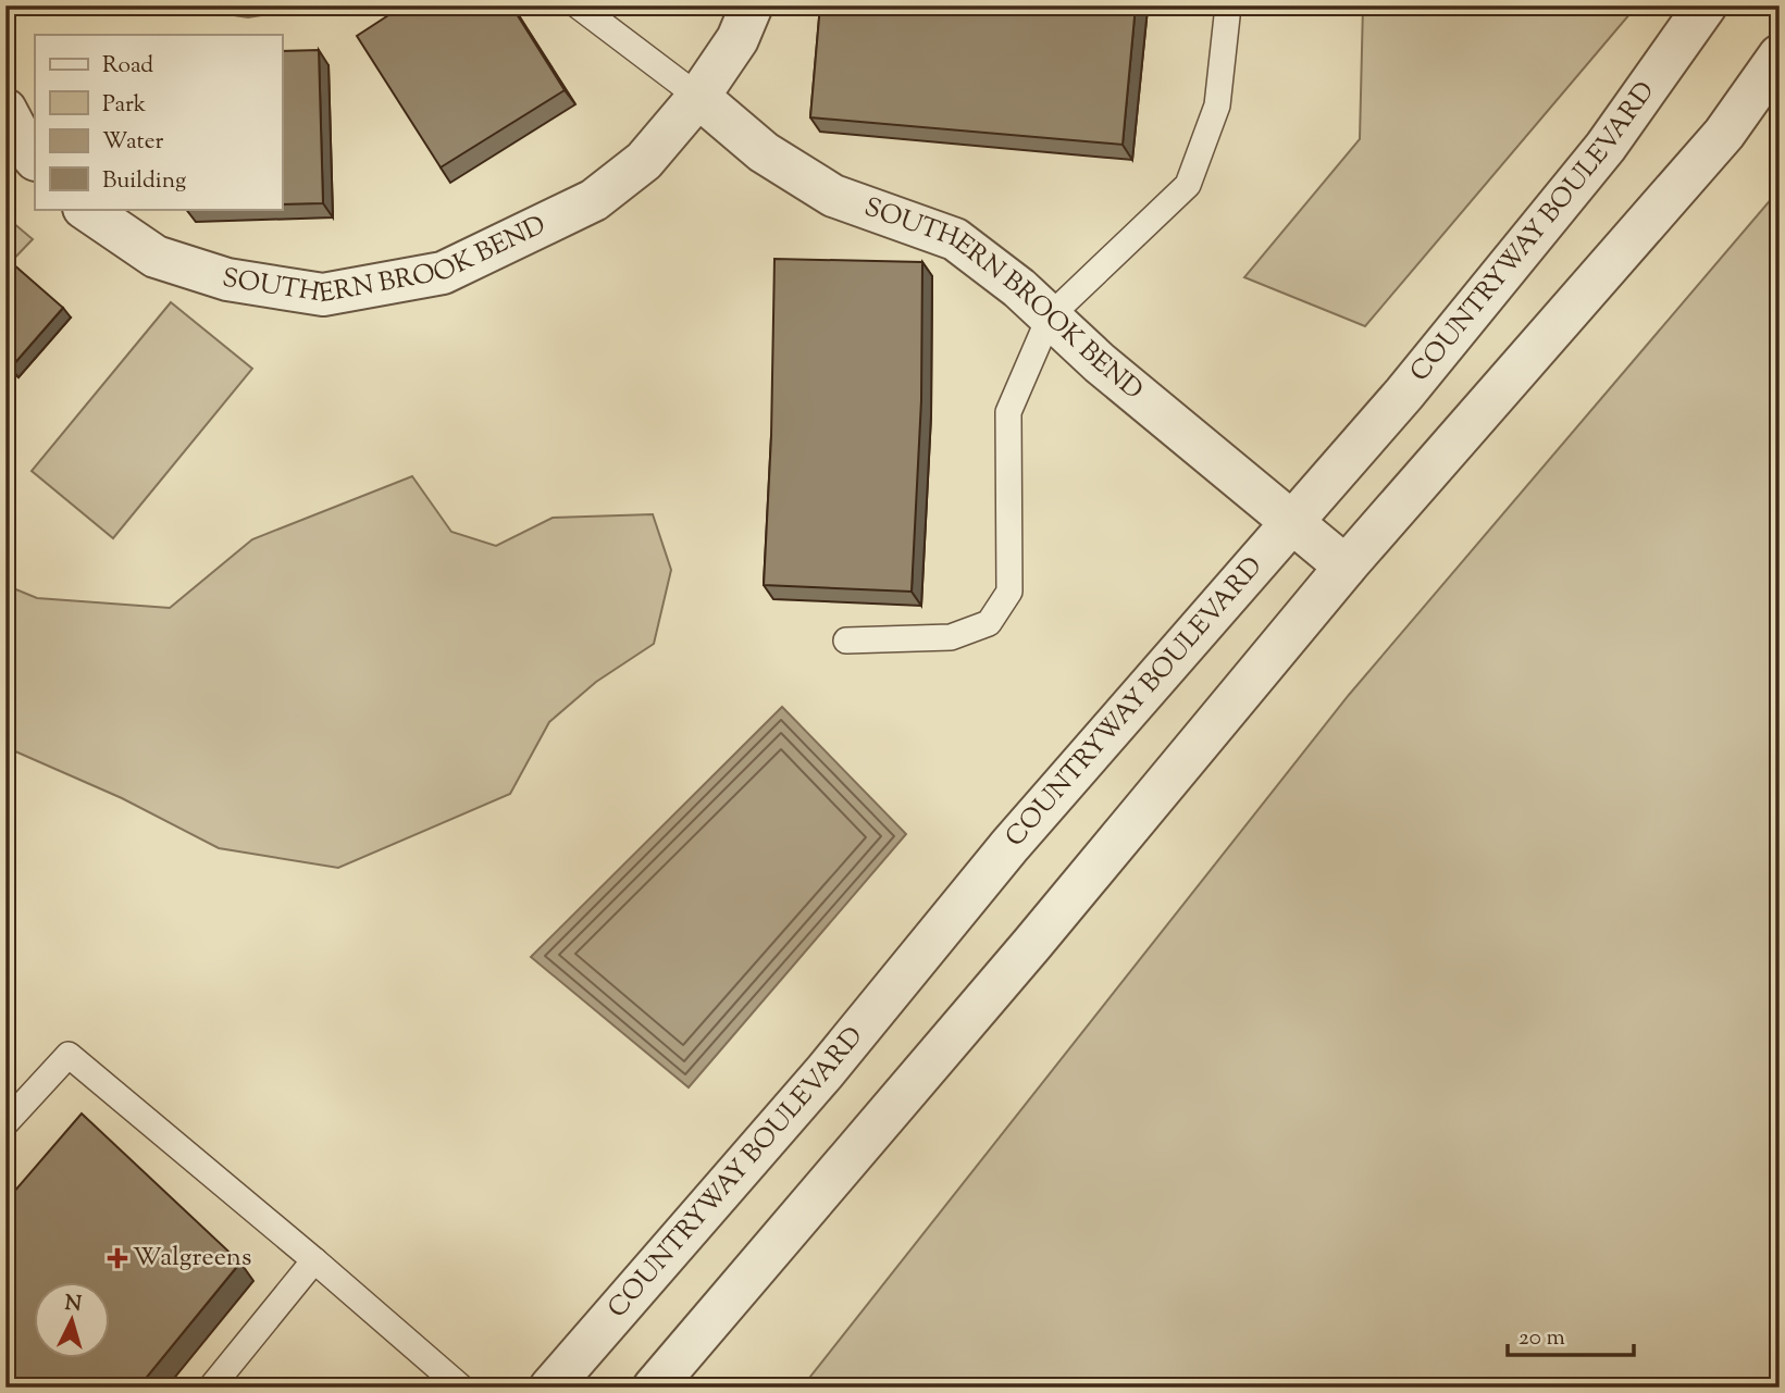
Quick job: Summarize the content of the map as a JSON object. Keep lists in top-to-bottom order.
{
  "streets": {
    "street": ["COUNTRYWAY BOULEVARD", "SOUTHERN BROOK BEND"]
  },
  "crossings": [
    ["COUNTRYWAY BOULEVARD", "SOUTHERN BROOK BEND"]
  ],
  "places": {
    "health": ["Walgreens"]
  },
  "legend": [
    "Road",
    "Park",
    "Water",
    "Building"
  ],
  "scale_bar": "20 m",
  "north": "top"
}
